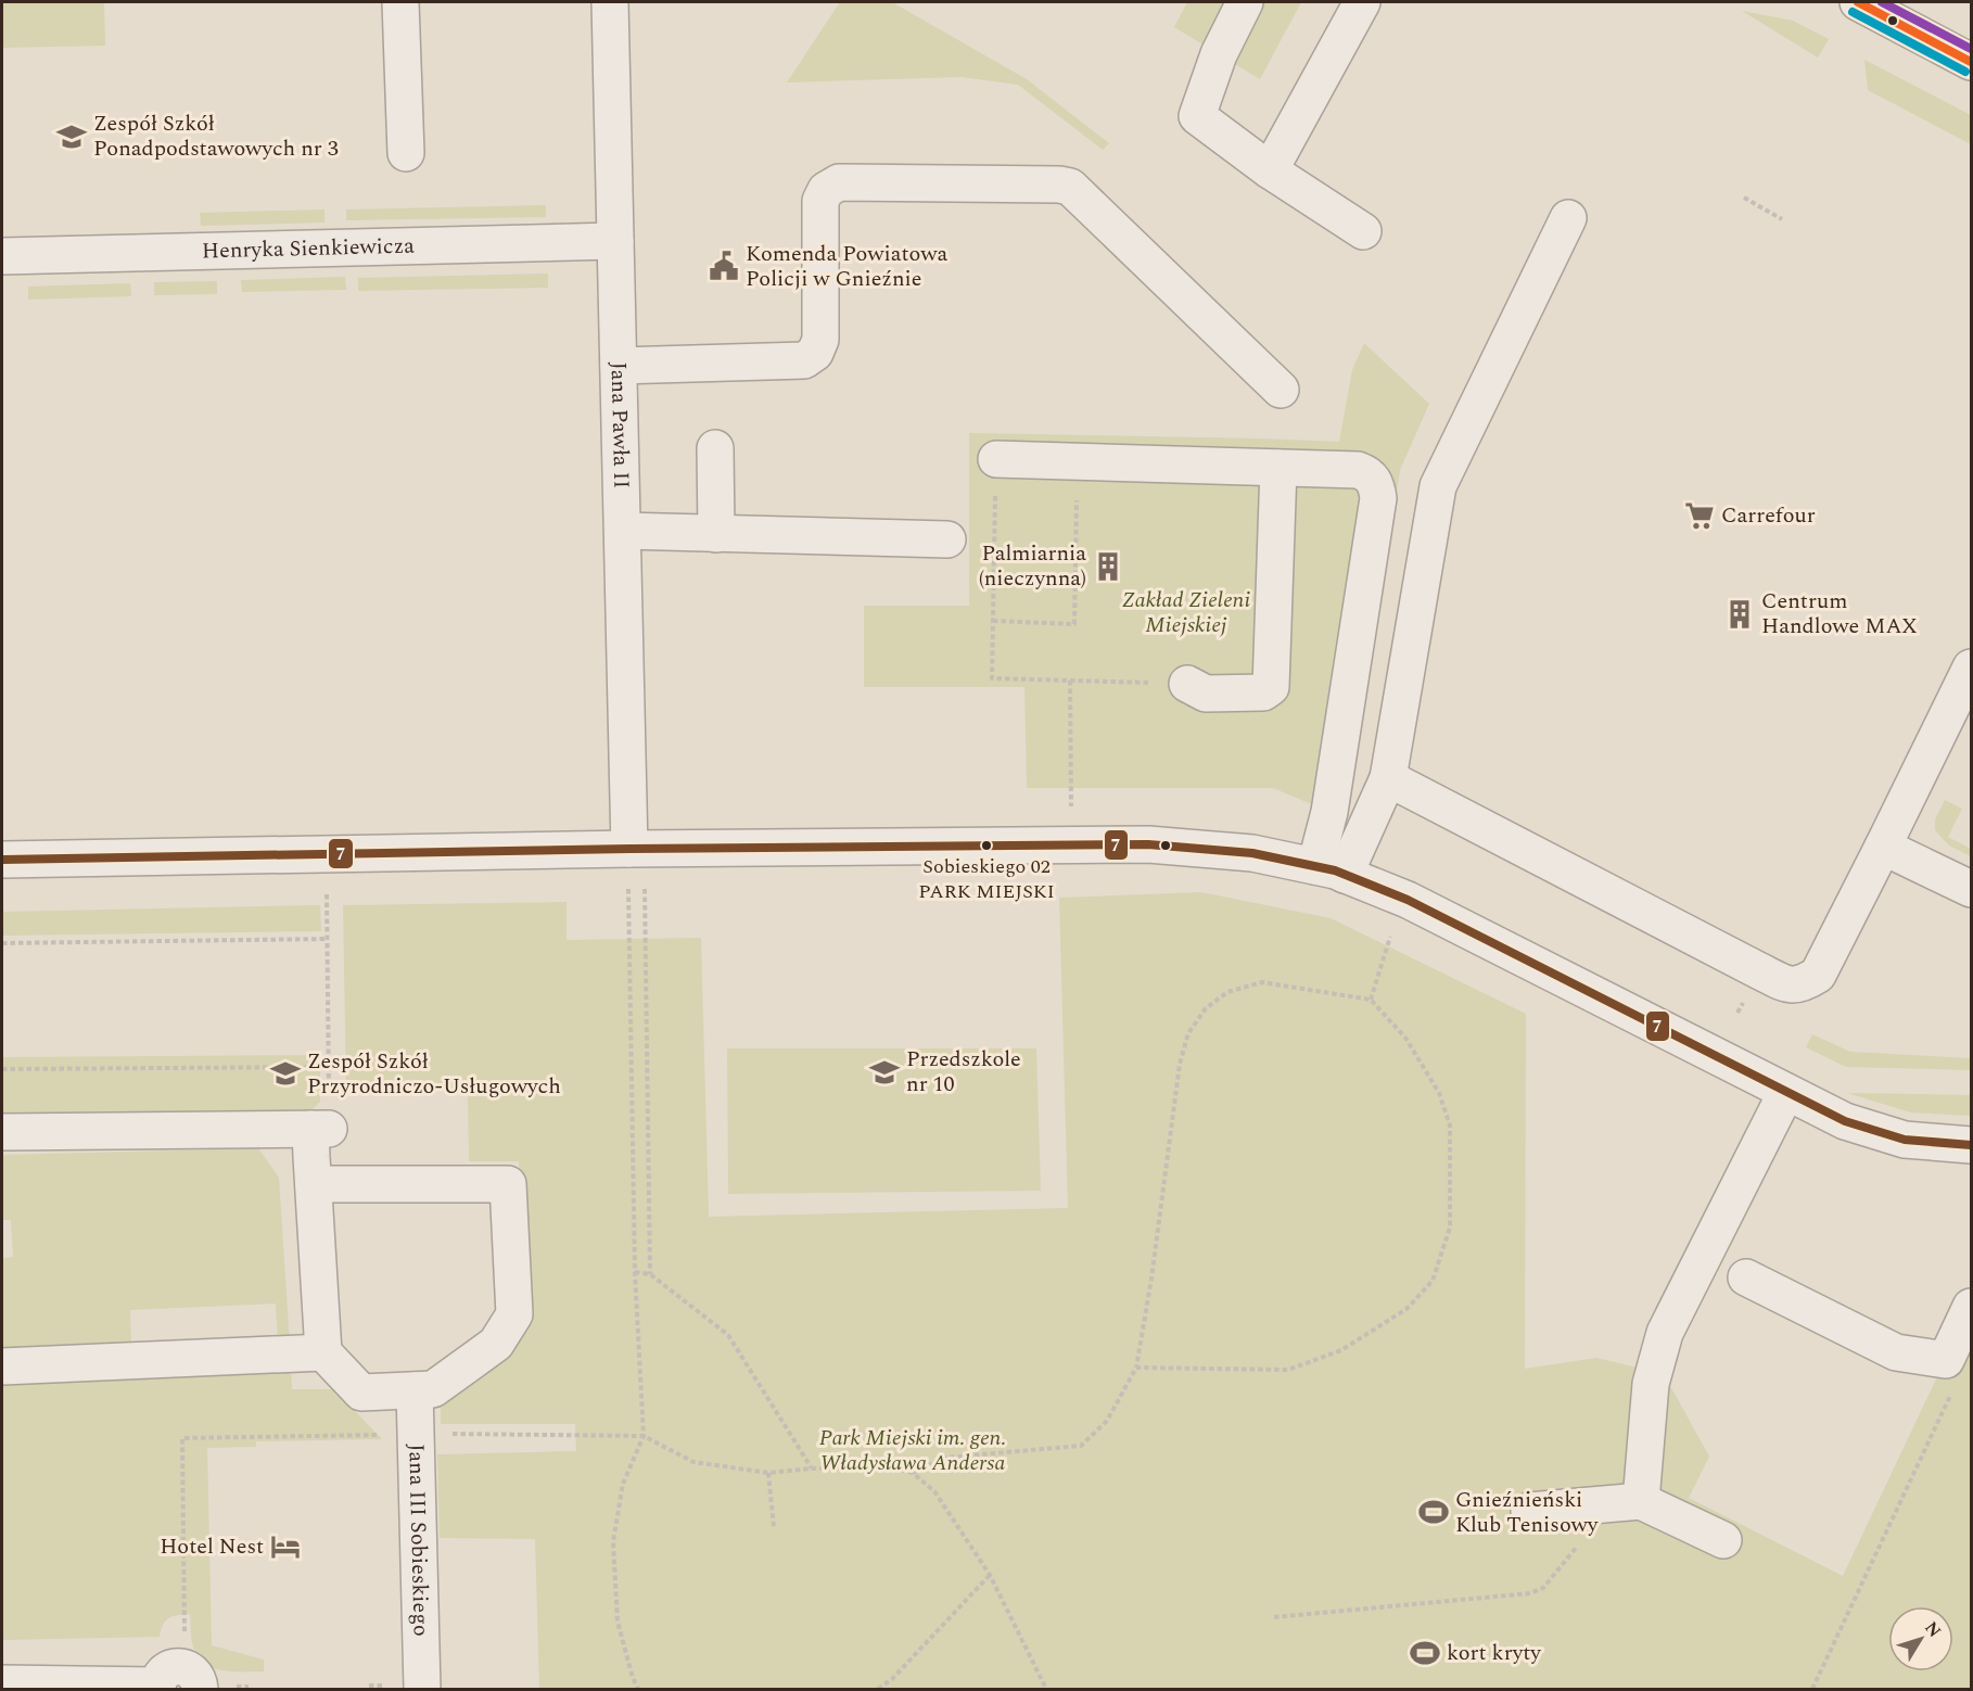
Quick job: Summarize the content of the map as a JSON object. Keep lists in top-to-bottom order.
{
  "streets": {
    "street": ["Henryka Sienkiewicza", "Jana Pawła II", "Jana III Sobieskiego"]
  },
  "crossings": [
    ["Henryka Sienkiewicza", "Jana Pawła II"]
  ],
  "parks": ["Zakład Zieleni Miejskiej", "Park Miejski im. gen. Władysława Andersa"],
  "places": {
    "school or university": ["Zespół Szkół Ponadpodstawowych nr 3", "Przedszkole nr 10", "Zespół Szkół Przyrodniczo-Usługowych"],
    "public building": ["Komenda Powiatowa Policji w Gnieźnie"],
    "supermarket": ["Carrefour"],
    "building": ["Palmiarnia (nieczynna)", "Centrum Handlowe MAX"],
    "other": ["Sobieskiego 02 PARK MIEJSKI"],
    "sports": ["Gnieźnieński Klub Tenisowy", "kort kryty"],
    "hotel": ["Hotel Nest"]
  },
  "lines": ["transit line 10", "transit line 7"],
  "north": "top right"
}
